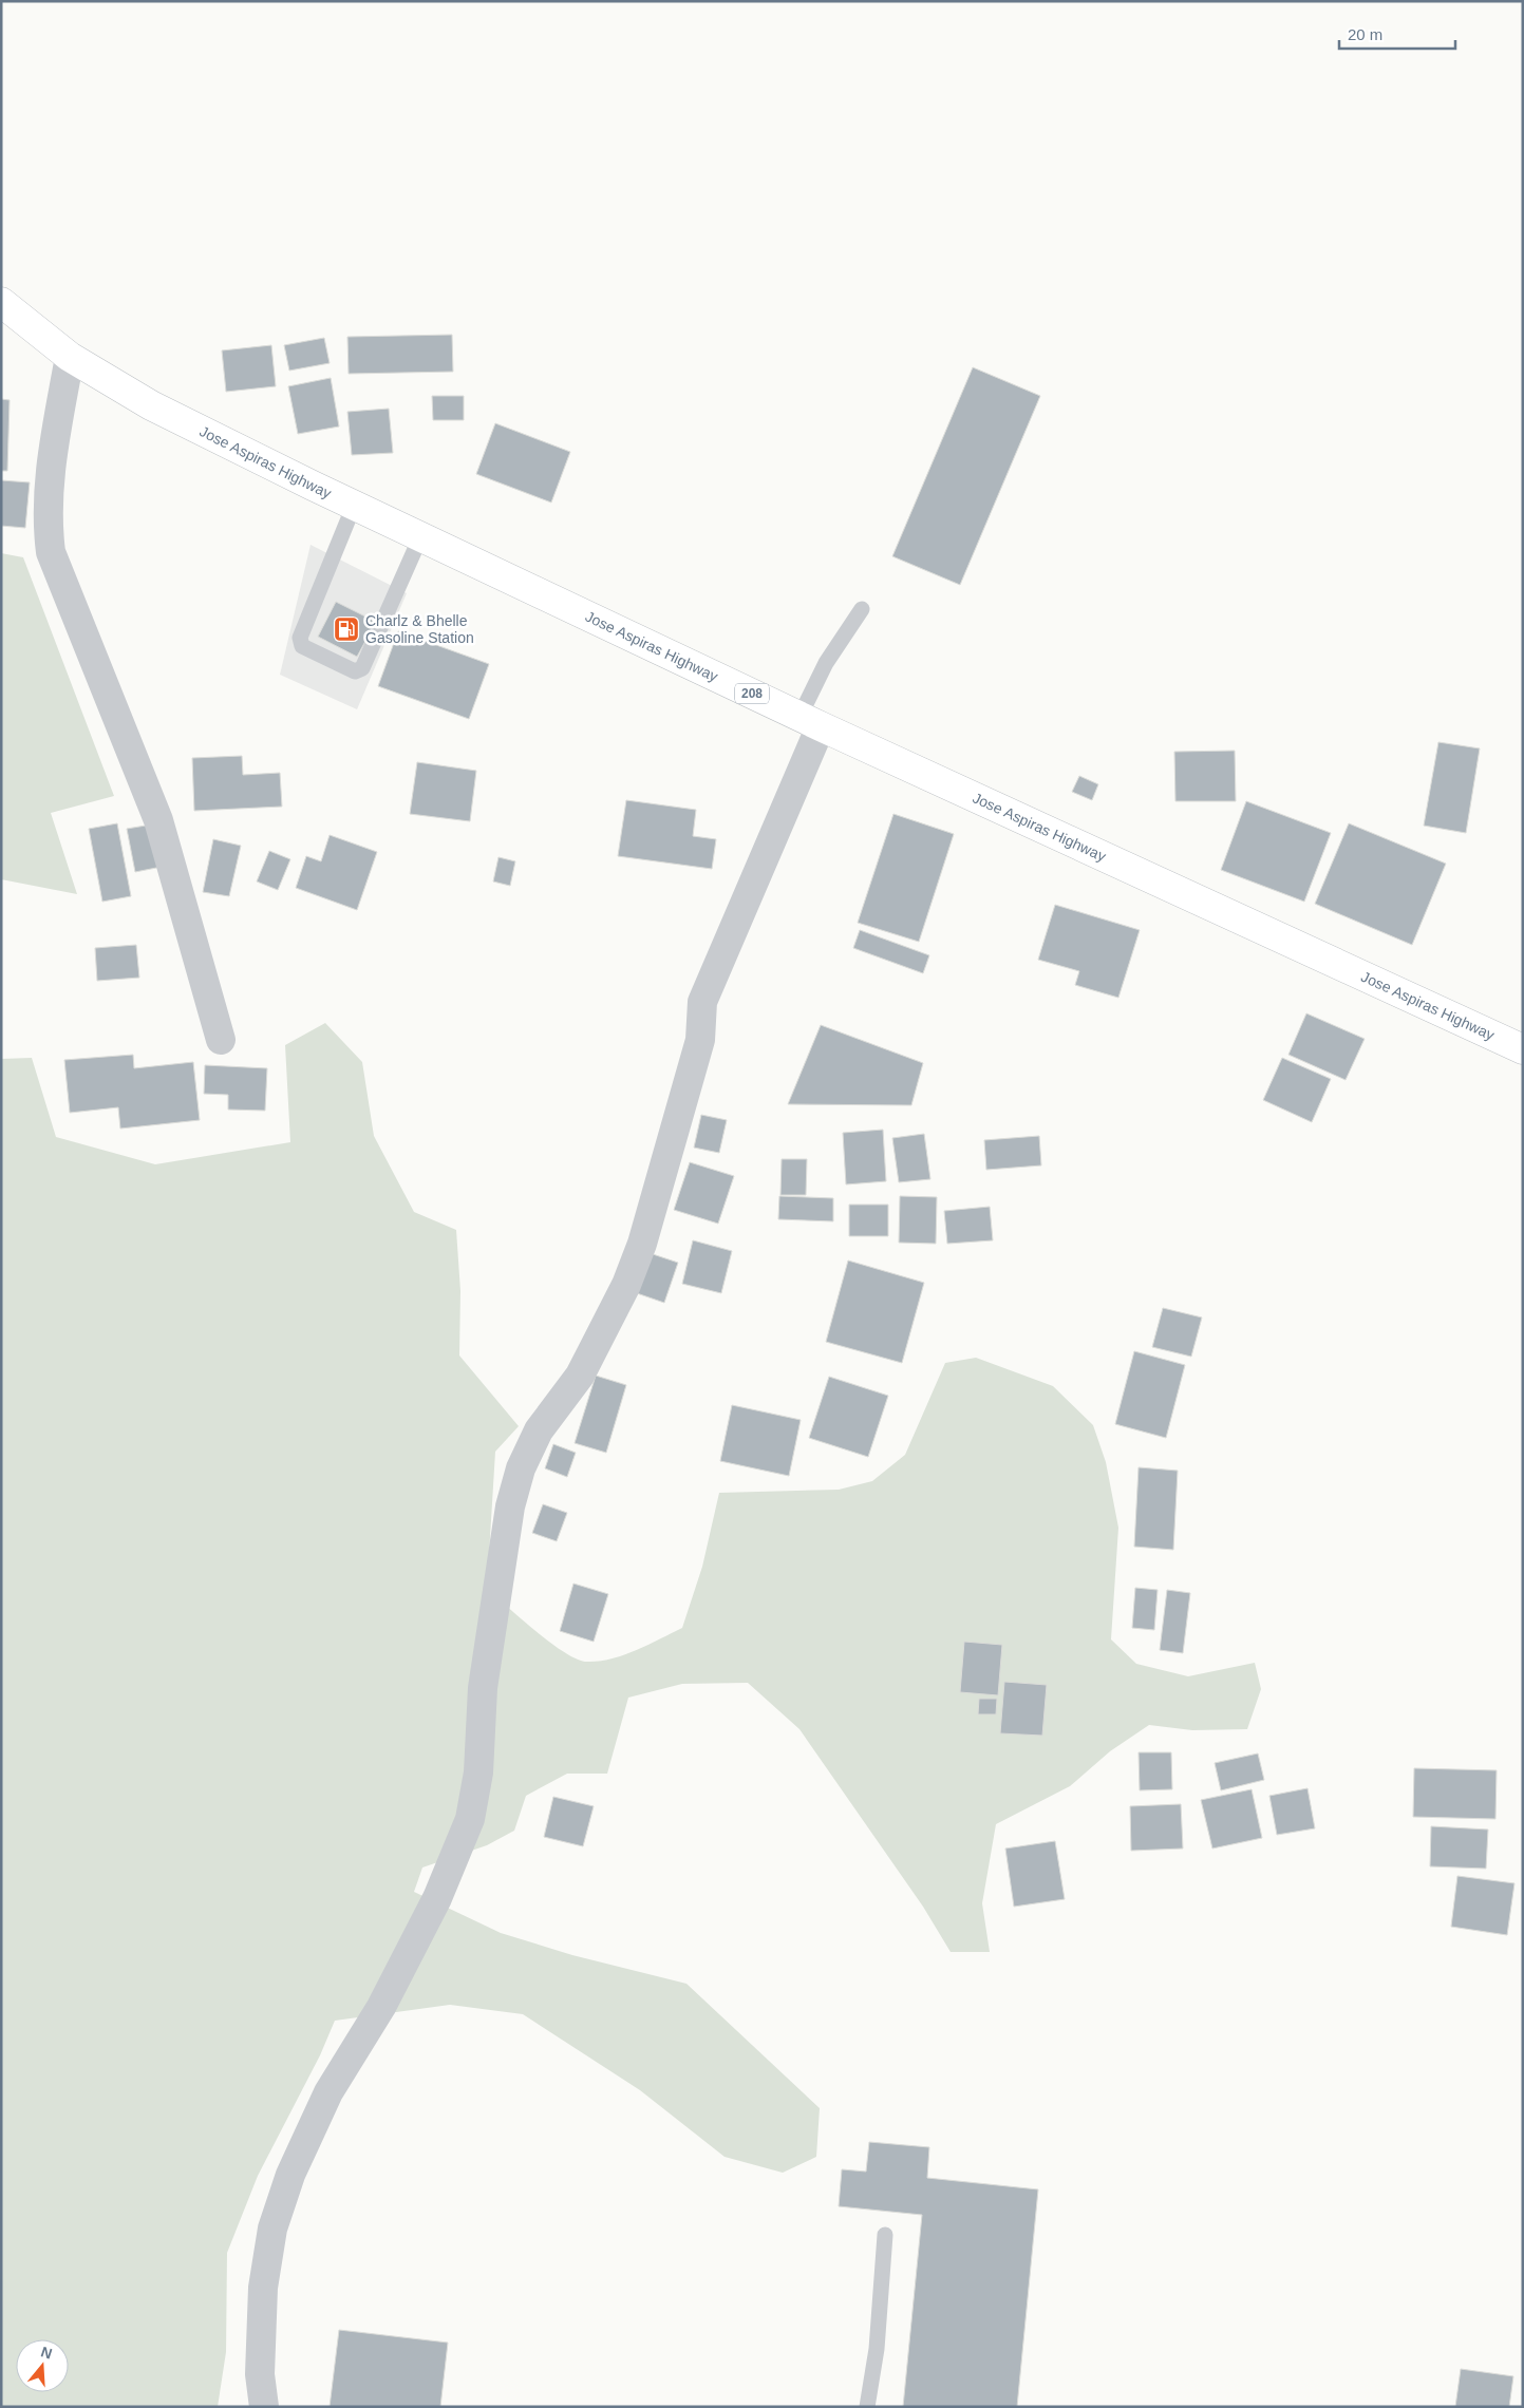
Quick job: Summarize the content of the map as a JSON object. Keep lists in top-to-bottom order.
{
  "streets": {
    "main road": ["Jose Aspiras Highway", "208"]
  },
  "places": {
    "fuel station": ["Charlz & Bhelle Gasoline Station"]
  },
  "scale_bar": "20 m",
  "north": "top"
}
